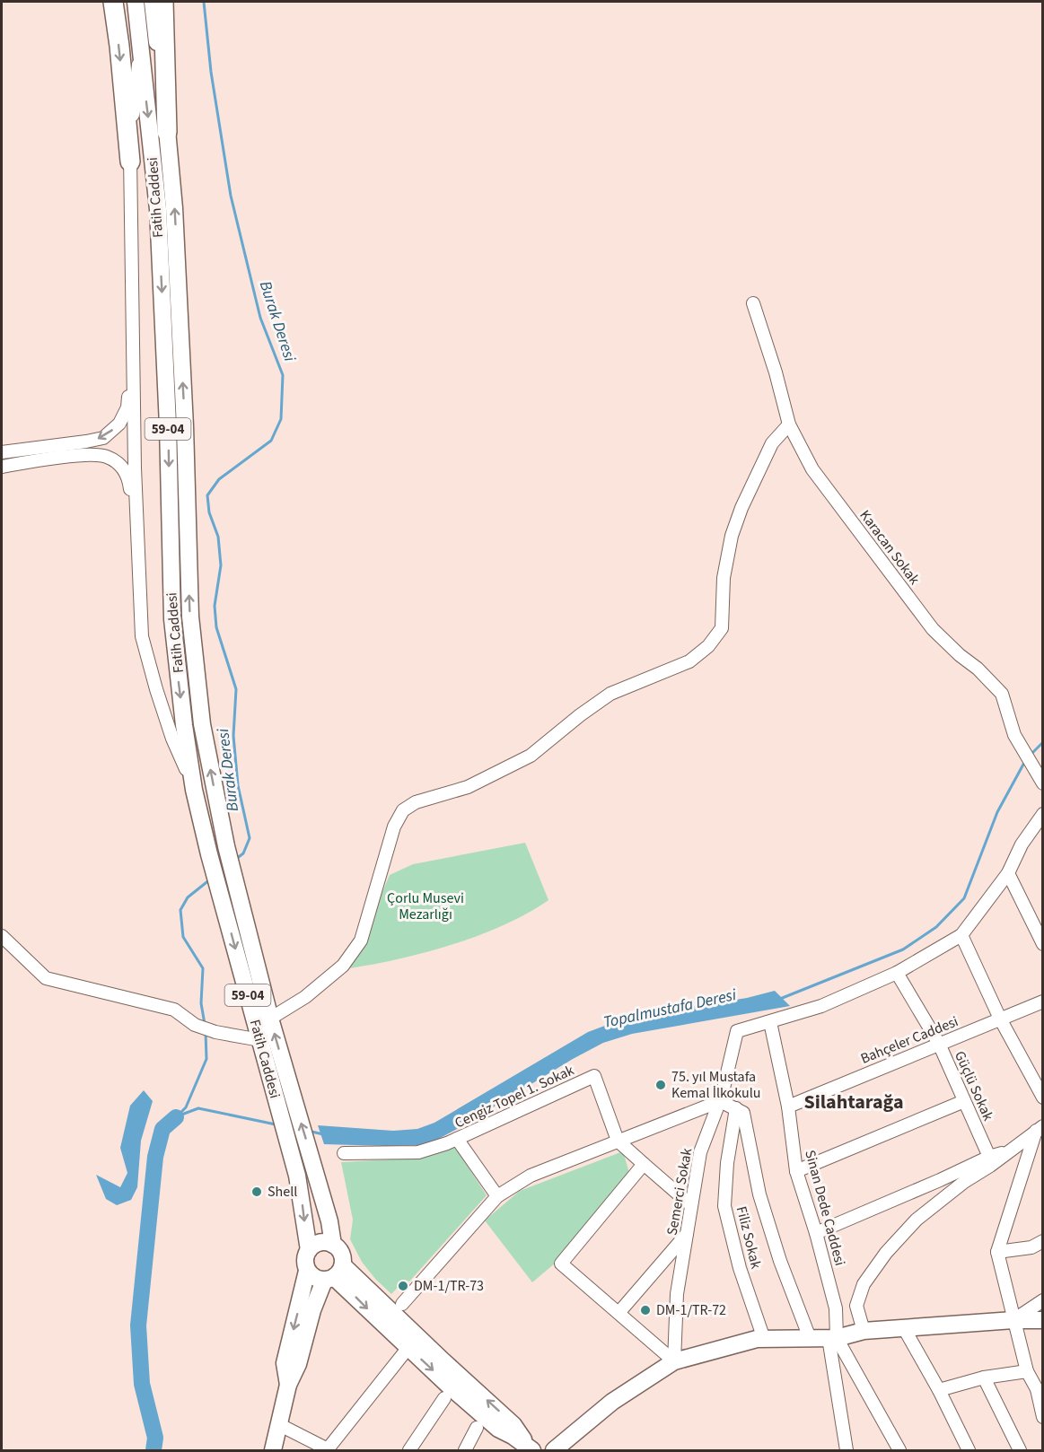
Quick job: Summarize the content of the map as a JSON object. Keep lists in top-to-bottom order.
{
  "streets": {
    "main road": ["Fatih Caddesi", "59-04"],
    "street": [
      "Karacan Sokak",
      "Bahçeler Caddesi",
      "Güçlü Sokak",
      "Cengiz Topel 1. Sokak",
      "Semerci Sokak",
      "Sinan Dede Caddesi",
      "Filiz Sokak"
    ]
  },
  "crossings": [
    ["Bahçeler Caddesi", "Güçlü Sokak"],
    ["Bahçeler Caddesi", "Sinan Dede Caddesi"],
    ["Cengiz Topel 1. Sokak", "Semerci Sokak"],
    ["Semerci Sokak", "Sinan Dede Caddesi"]
  ],
  "districts": ["Silahtarağa"],
  "water": ["Burak Deresi", "Topalmustafa Deresi"],
  "parks": ["Çorlu Musevi Mezarlığı"],
  "places": [
    "75. yıl Mustafa Kemal İlkokulu",
    "Shell",
    "DM-1/TR-73",
    "DM-1/TR-72"
  ]
}
